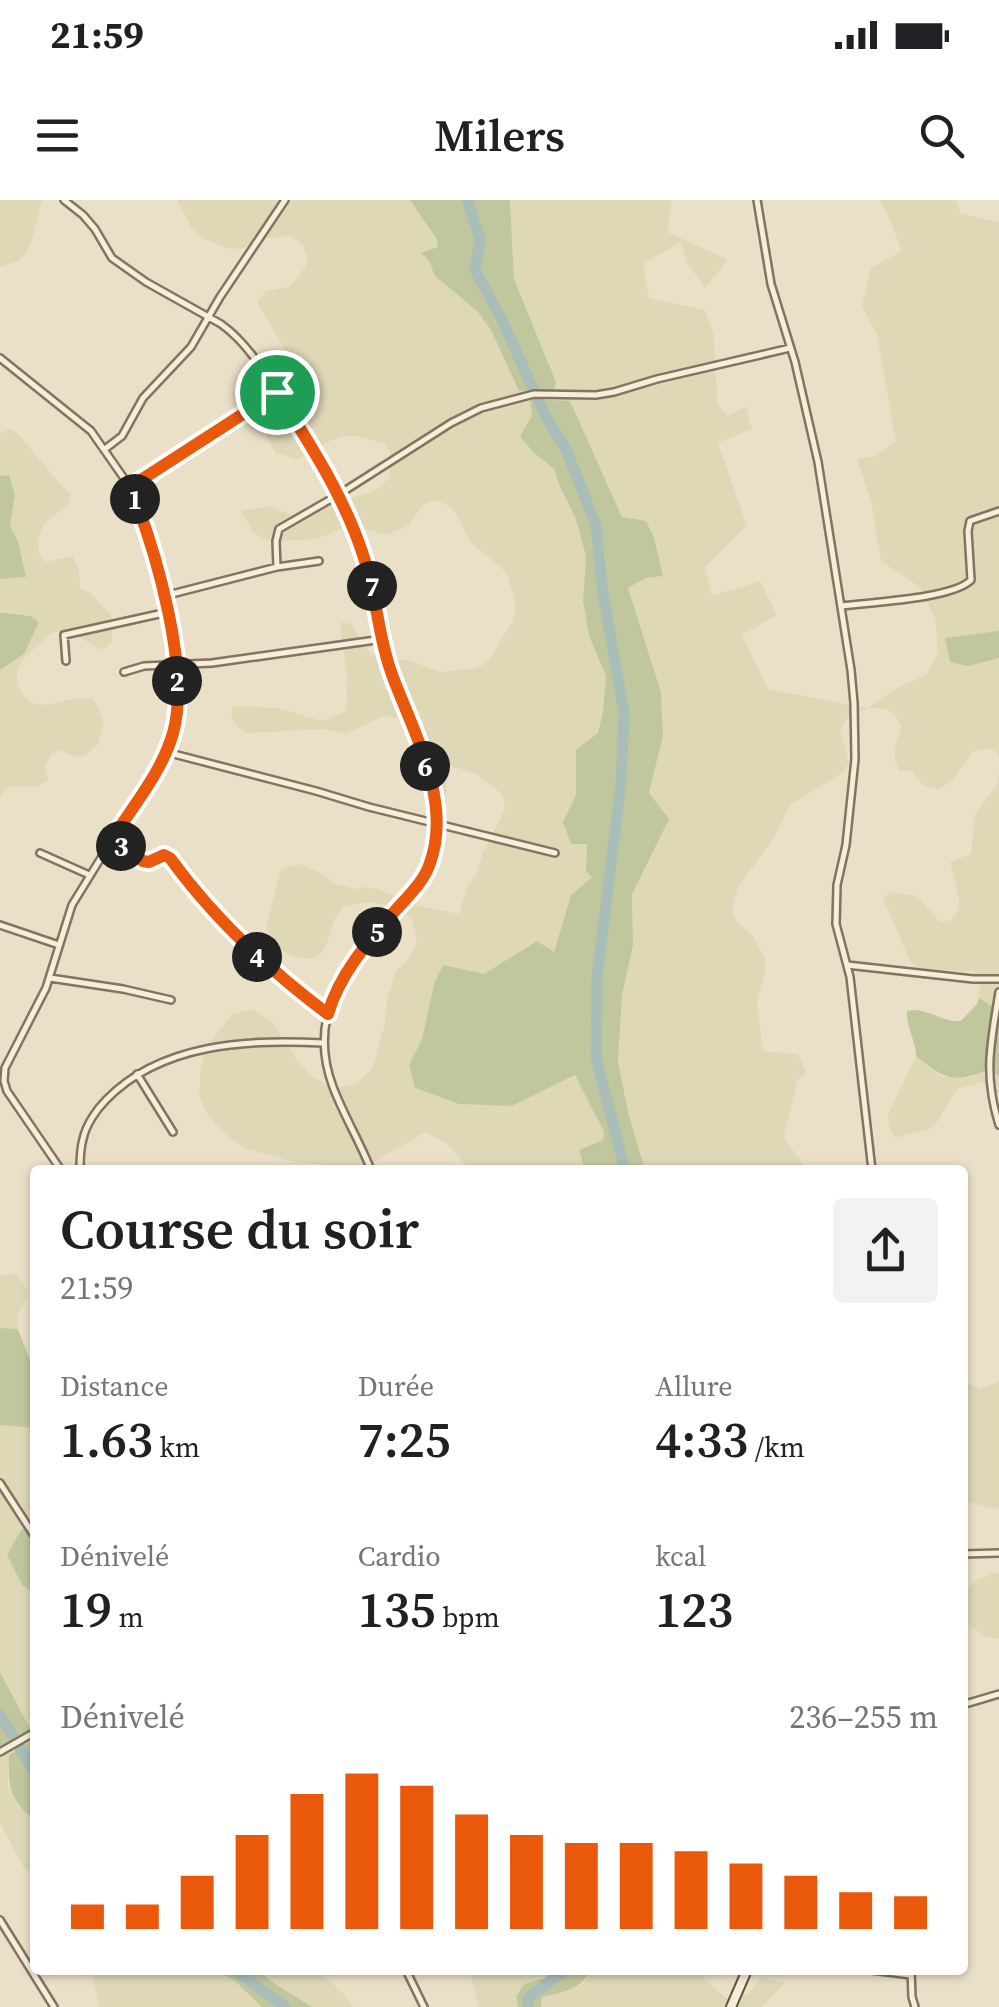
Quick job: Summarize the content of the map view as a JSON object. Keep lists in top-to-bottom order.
{
  "page": {
    "status": "21:59",
    "header": "Milers",
    "pins": [
      "1",
      "7",
      "2",
      "6",
      "3",
      "5",
      "4"
    ],
    "heading": ["Course du soir", "21:59"],
    "stats": [
      ["Distance", "1.63 km"],
      ["Durée", "7:25"],
      ["Allure", "4:33 /km"],
      ["Dénivelé", "19 m"],
      ["Cardio", "135 bpm"],
      ["kcal", "123"]
    ],
    "chart": ["Dénivelé", "236–255 m"]
  }
}
